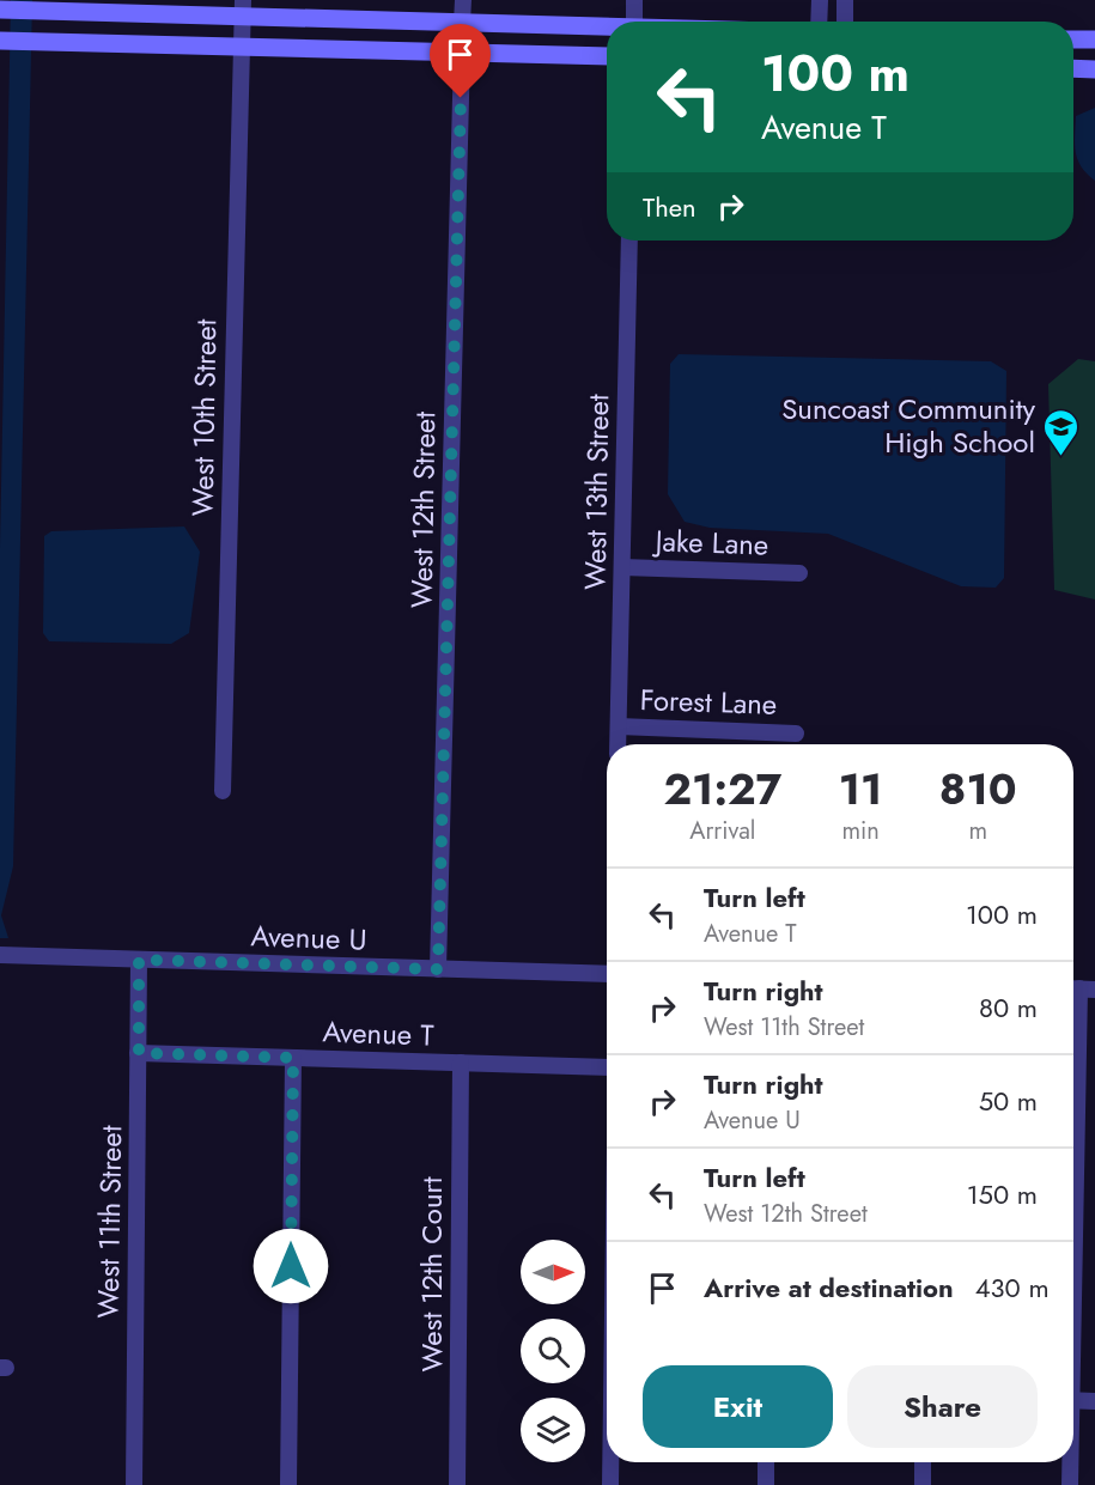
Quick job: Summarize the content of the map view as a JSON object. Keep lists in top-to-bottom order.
{
  "streets": {
    "street": [
      "West 10th Street",
      "West 13th Street",
      "West 12th Street",
      "Jake Lane",
      "Forest Lane",
      "Avenue U",
      "Avenue T",
      "West 11th Street",
      "West 12th Court"
    ]
  },
  "crossings": [
    ["West 13th Street", "Jake Lane"],
    ["West 13th Street", "Forest Lane"],
    ["West 12th Street", "Avenue U"],
    ["Avenue U", "West 11th Street"],
    ["Avenue T", "West 11th Street"],
    ["Avenue T", "West 12th Court"]
  ],
  "places": {
    "school or university": ["Suncoast Community High School"]
  },
  "north": "right",
  "page": {
    "turn": ["100 m", "Avenue T"],
    "then": "Then",
    "eta": [
      "21:27",
      "Arrival",
      "11",
      "min",
      "810",
      "m"
    ],
    "list": [
      {
        "name": "Turn left",
        "note": "Avenue T",
        "value": "100 m"
      },
      {
        "name": "Turn right",
        "note": "West 11th Street",
        "value": "80 m"
      },
      {
        "name": "Turn right",
        "note": "Avenue U",
        "value": "50 m"
      },
      {
        "name": "Turn left",
        "note": "West 12th Street",
        "value": "150 m"
      },
      {
        "name": "Arrive at destination",
        "value": "430 m"
      }
    ],
    "buttons": ["Exit", "Share"]
  }
}
